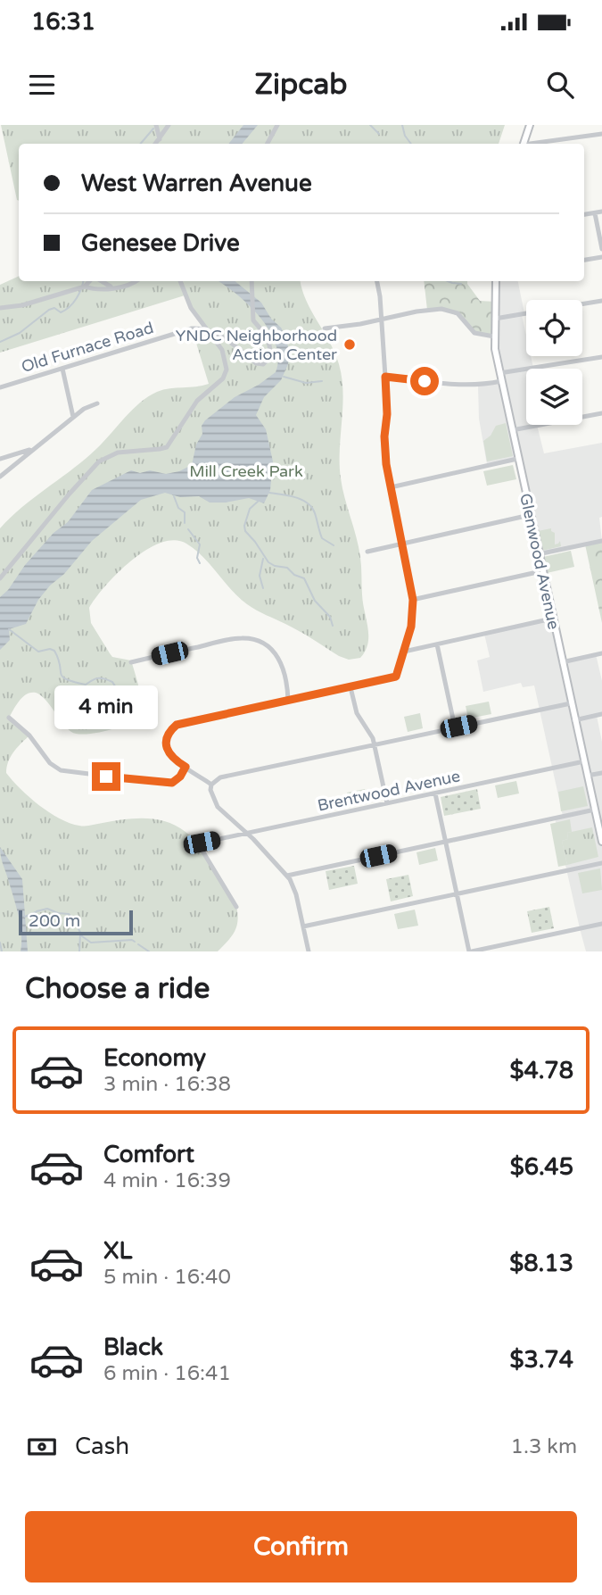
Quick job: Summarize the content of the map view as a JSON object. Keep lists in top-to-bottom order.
{
  "streets": {
    "main road": ["Glenwood Avenue"],
    "street": ["Old Furnace Road", "Brentwood Avenue"]
  },
  "crossings": [
    ["Glenwood Avenue", "Brentwood Avenue"]
  ],
  "parks": ["Mill Creek Park"],
  "places": ["YNDC Neighborhood Action Center"],
  "scale_bar": "200 m",
  "page": {
    "status": "16:31",
    "header": "Zipcab",
    "banner": ["West Warren Avenue", "Genesee Drive"],
    "bubble": "4 min",
    "scale": "200 m",
    "heading": "Choose a ride",
    "list": [
      {
        "name": "Economy",
        "note": "3 min · 16:38",
        "value": "$4.78"
      },
      {
        "name": "Comfort",
        "note": "4 min · 16:39",
        "value": "$6.45"
      },
      {
        "name": "XL",
        "note": "5 min · 16:40",
        "value": "$8.13"
      },
      {
        "name": "Black",
        "note": "6 min · 16:41",
        "value": "$3.74"
      }
    ],
    "pay": ["Cash", "1.3 km"],
    "buttons": "Confirm"
  }
}
